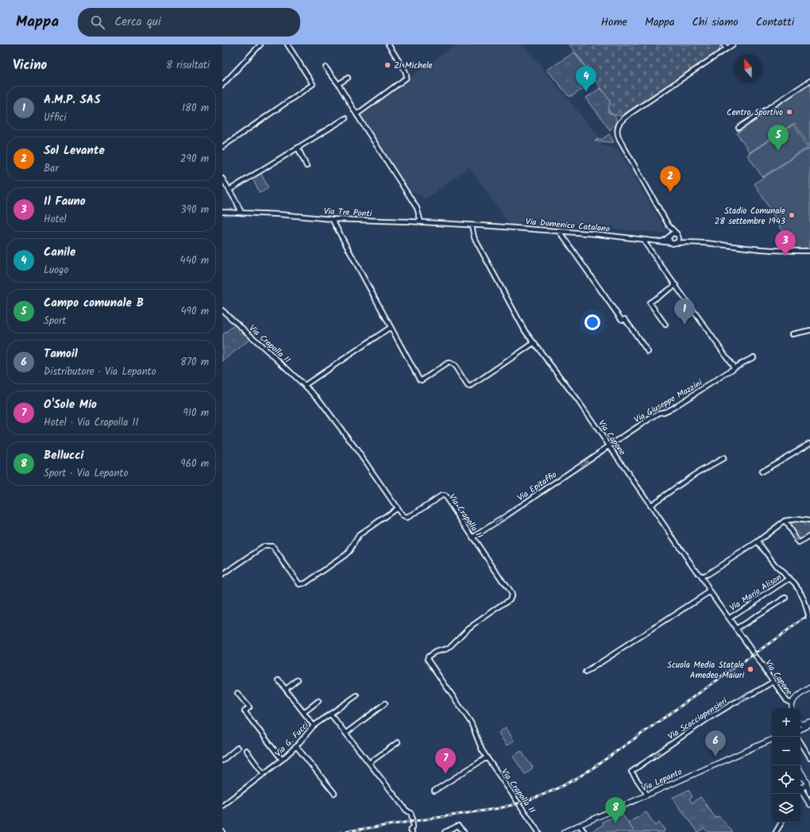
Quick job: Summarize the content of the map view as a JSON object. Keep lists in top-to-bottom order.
{
  "streets": {
    "main road": ["Via Lepanto"],
    "street": [
      "Via Tre Ponti",
      "Via Domenico Catalano",
      "Via Crapolla II",
      "Via Giuseppe Mazzini",
      "Via Capone",
      "Via Epitaffio",
      "Via Mario Alison",
      "Via Scacciapensieri",
      "Via G. Fucci"
    ]
  },
  "crossings": [
    ["Via Tre Ponti", "Via Domenico Catalano"],
    ["Via Tre Ponti", "Via Capone"],
    ["Via Domenico Catalano", "Via Capone"],
    ["Via Crapolla II", "Via Epitaffio"],
    ["Via Giuseppe Mazzini", "Via Capone"],
    ["Via Giuseppe Mazzini", "Via Epitaffio"],
    ["Via Capone", "Via Epitaffio"],
    ["Via Capone", "Via Mario Alison"],
    ["Via Capone", "Via Scacciapensieri"],
    ["Via Scacciapensieri", "Via Lepanto"]
  ],
  "one_way": ["Via Epitaffio", "Via Scacciapensieri"],
  "places": [
    "Zi Michele",
    "Centro Sportivo",
    "Stadio Comunale 28 settembre 1943",
    "Scuola Media Statale Amedeo Maiuri"
  ],
  "north": "top",
  "page": {
    "header": "Mappa",
    "search": "Cerca qui",
    "nav": [
      "Home",
      "Mappa",
      "Chi siamo",
      "Contatti"
    ],
    "heading": ["Vicino", "8 risultati"],
    "pins": [
      "4",
      "5",
      "2",
      "3",
      "1",
      "6",
      "7",
      "8"
    ],
    "list": [
      {
        "mark": "1",
        "name": "A.M.P. SAS",
        "note": "Uffici",
        "value": "180 m"
      },
      {
        "mark": "2",
        "name": "Sol Levante",
        "note": "Bar",
        "value": "290 m"
      },
      {
        "mark": "3",
        "name": "Il Fauno",
        "note": "Hotel",
        "value": "390 m"
      },
      {
        "mark": "4",
        "name": "Canile",
        "note": "Luogo",
        "value": "440 m"
      },
      {
        "mark": "5",
        "name": "Campo comunale B",
        "note": "Sport",
        "value": "490 m"
      },
      {
        "mark": "6",
        "name": "Tamoil",
        "note": "Distributore · Via Lepanto",
        "value": "870 m"
      },
      {
        "mark": "7",
        "name": "O'Sole Mio",
        "note": "Hotel · Via Crapolla II",
        "value": "910 m"
      },
      {
        "mark": "8",
        "name": "Bellucci",
        "note": "Sport · Via Lepanto",
        "value": "960 m"
      }
    ],
    "map_buttons": ["+", "−"]
  }
}
